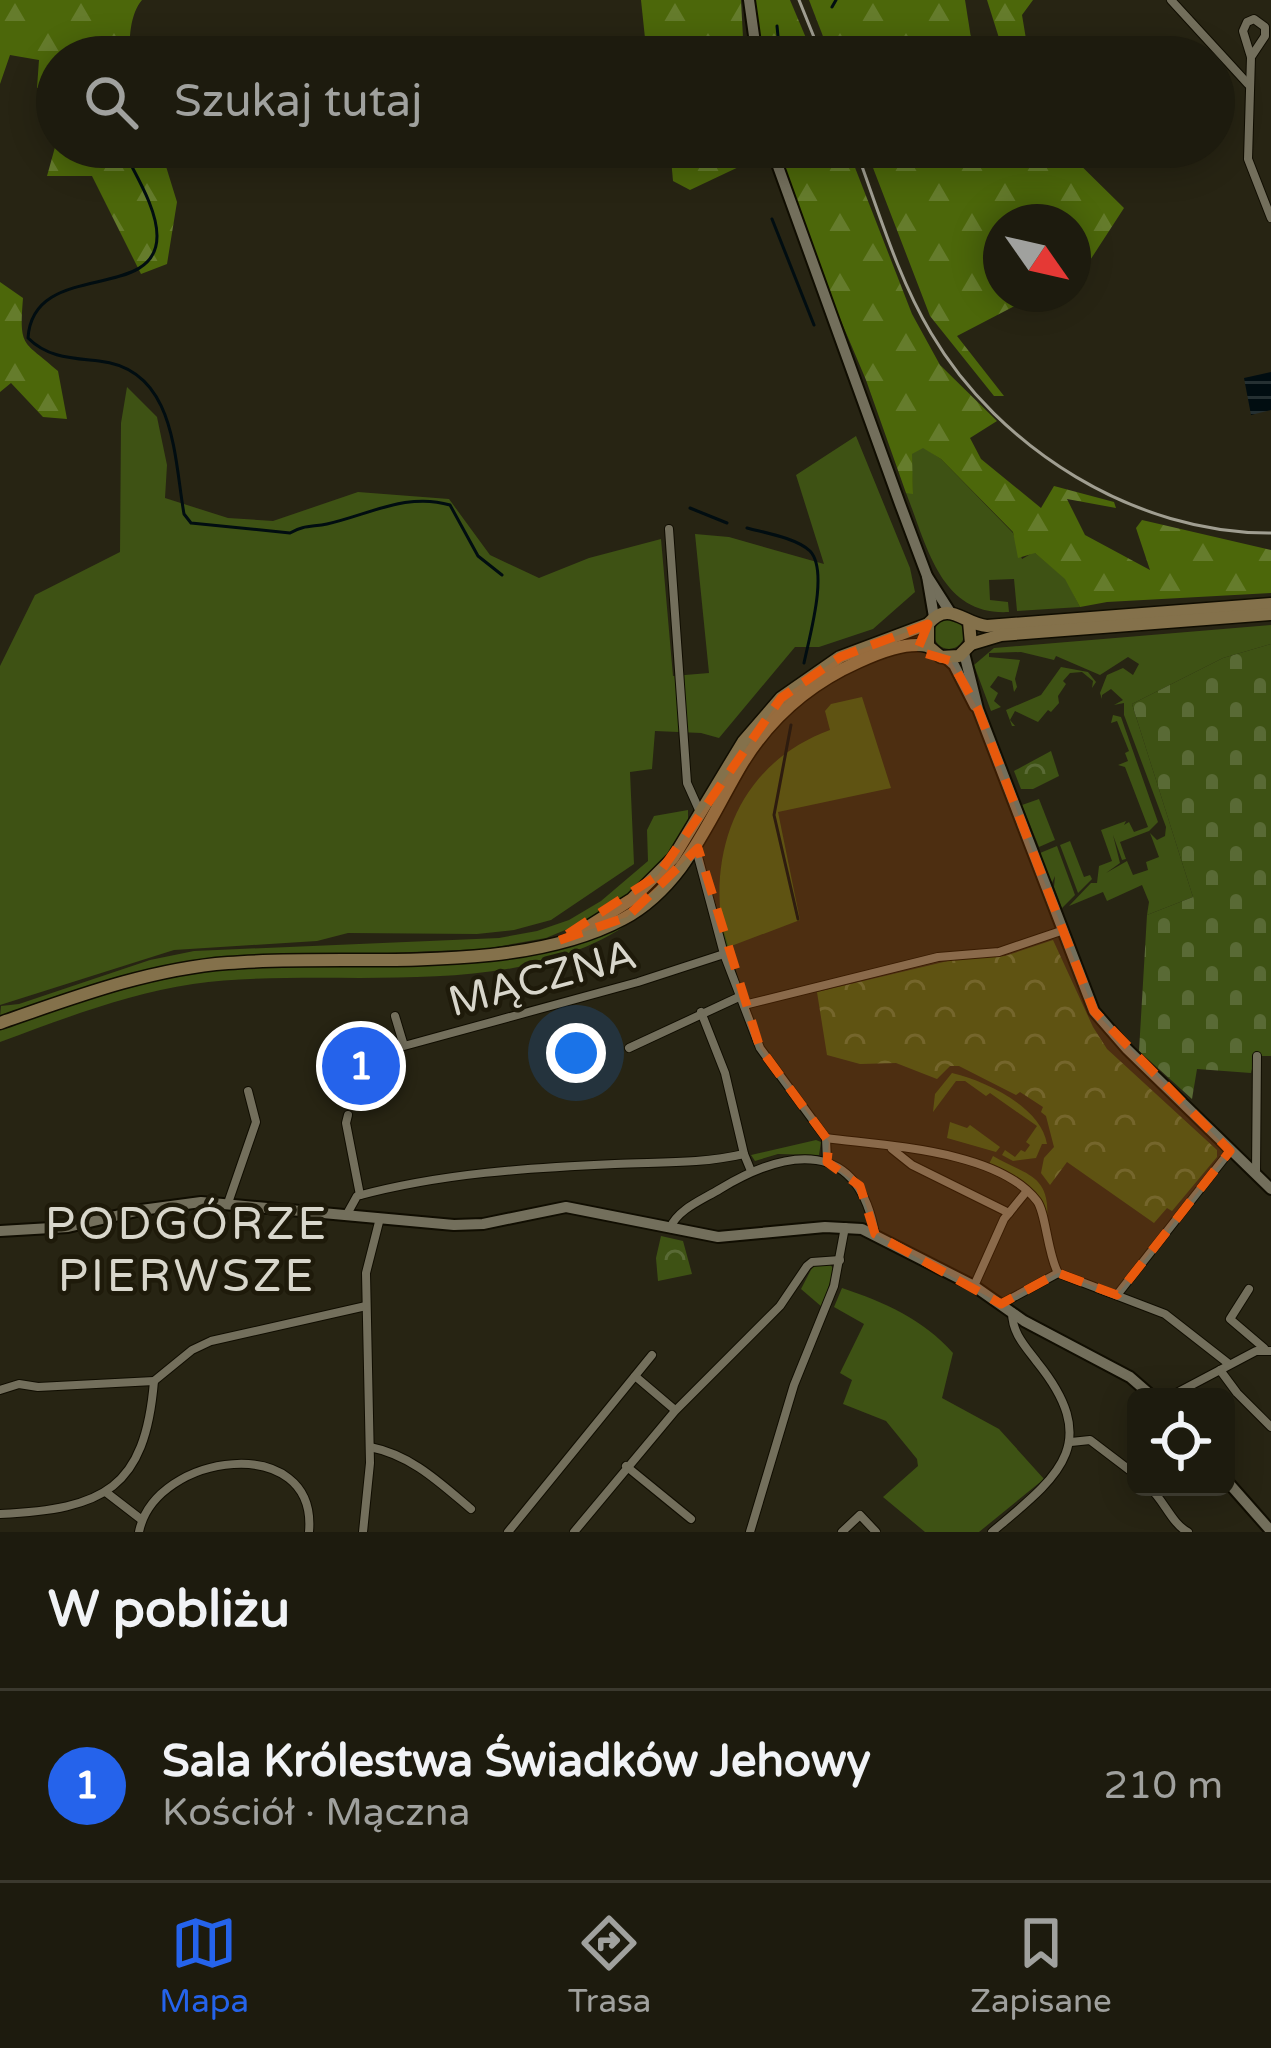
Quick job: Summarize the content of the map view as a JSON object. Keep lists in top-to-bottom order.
{
  "streets": {
    "street": ["MĄCZNA"]
  },
  "districts": ["PODGÓRZE PIERWSZE"],
  "north": "bottom right",
  "page": {
    "search": "Szukaj tutaj",
    "pins": "1",
    "heading": "W pobliżu",
    "list": [
      {
        "mark": "1",
        "name": "Sala Królestwa Świadków Jehowy",
        "note": "Kościół · Mączna",
        "value": "210 m"
      }
    ],
    "nav": ["Mapa", "Trasa", "Zapisane"]
  }
}
